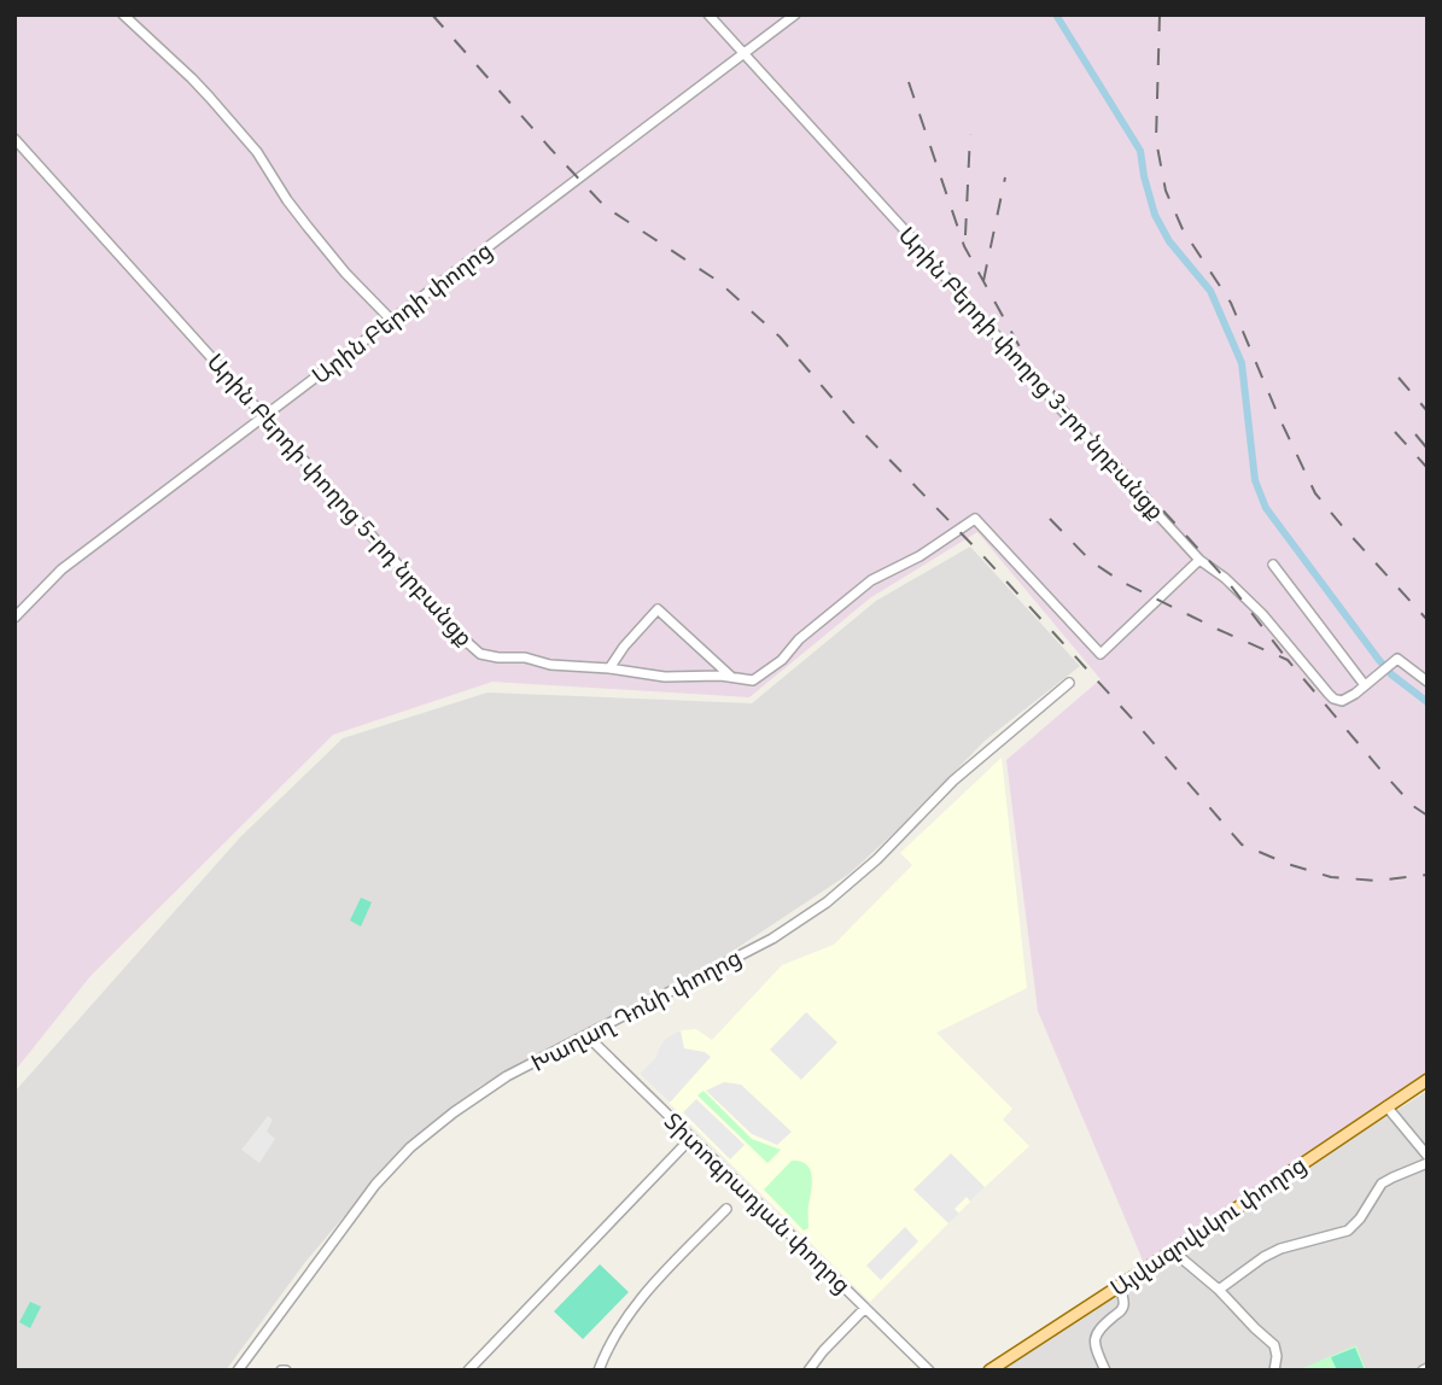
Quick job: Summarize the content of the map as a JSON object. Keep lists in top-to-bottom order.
{
  "streets": {
    "main road": ["Այվազովսկու փողոց"],
    "street": [
      "Արին Բերդի փողոց",
      "Արին Բերդի փողոց 3-րդ նրբանցք",
      "Արին Բերդի փողոց 5-րդ նրբանցք",
      "Խաղաղ Դոնի փողոց",
      "Տիտոգրադյան փողոց"
    ]
  },
  "crossings": [
    ["Արին Բերդի փողոց", "Արին Բերդի փողոց 3-րդ նրբանցք"],
    ["Արին Բերդի փողոց", "Արին Բերդի փողոց 5-րդ նրբանցք"],
    ["Արին Բերդի փողոց 3-րդ նրբանցք", "Արին Բերդի փողոց 5-րդ նրբանցք"],
    ["Խաղաղ Դոնի փողոց", "Տիտոգրադյան փողոց"]
  ]
}
